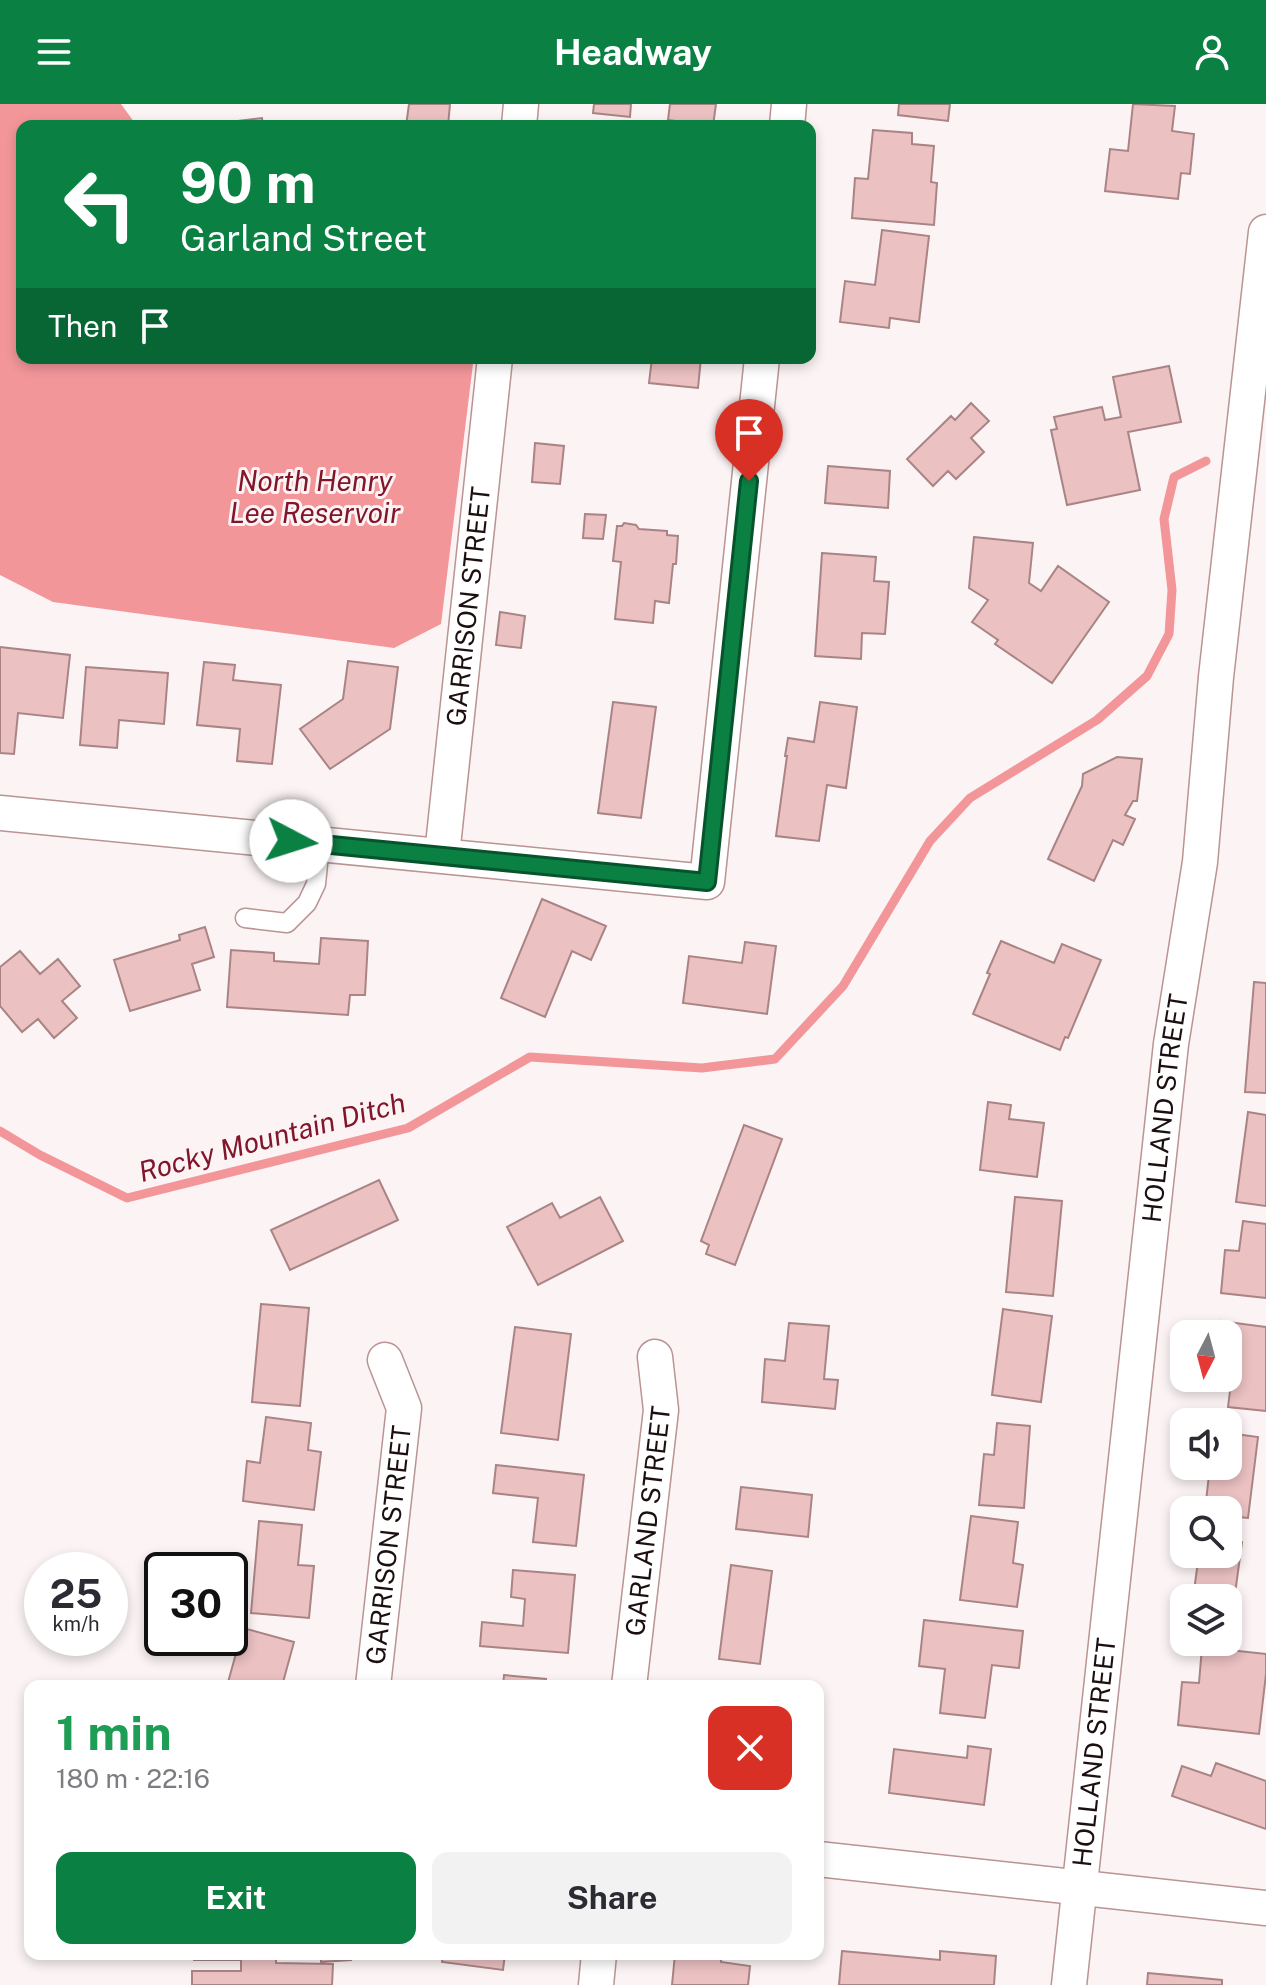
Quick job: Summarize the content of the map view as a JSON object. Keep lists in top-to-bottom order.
{
  "streets": {
    "street": ["GARRISON STREET", "HOLLAND STREET", "GARLAND STREET"]
  },
  "water": ["North Henry Lee Reservoir", "Rocky Mountain Ditch"],
  "north": "bottom",
  "page": {
    "header": "Headway",
    "turn": ["90 m", "Garland Street"],
    "then": "Then",
    "speed": "25 km/h",
    "limit": "30",
    "heading": ["1 min", "180 m · 22:16"],
    "buttons": ["Exit", "Share"]
  }
}
